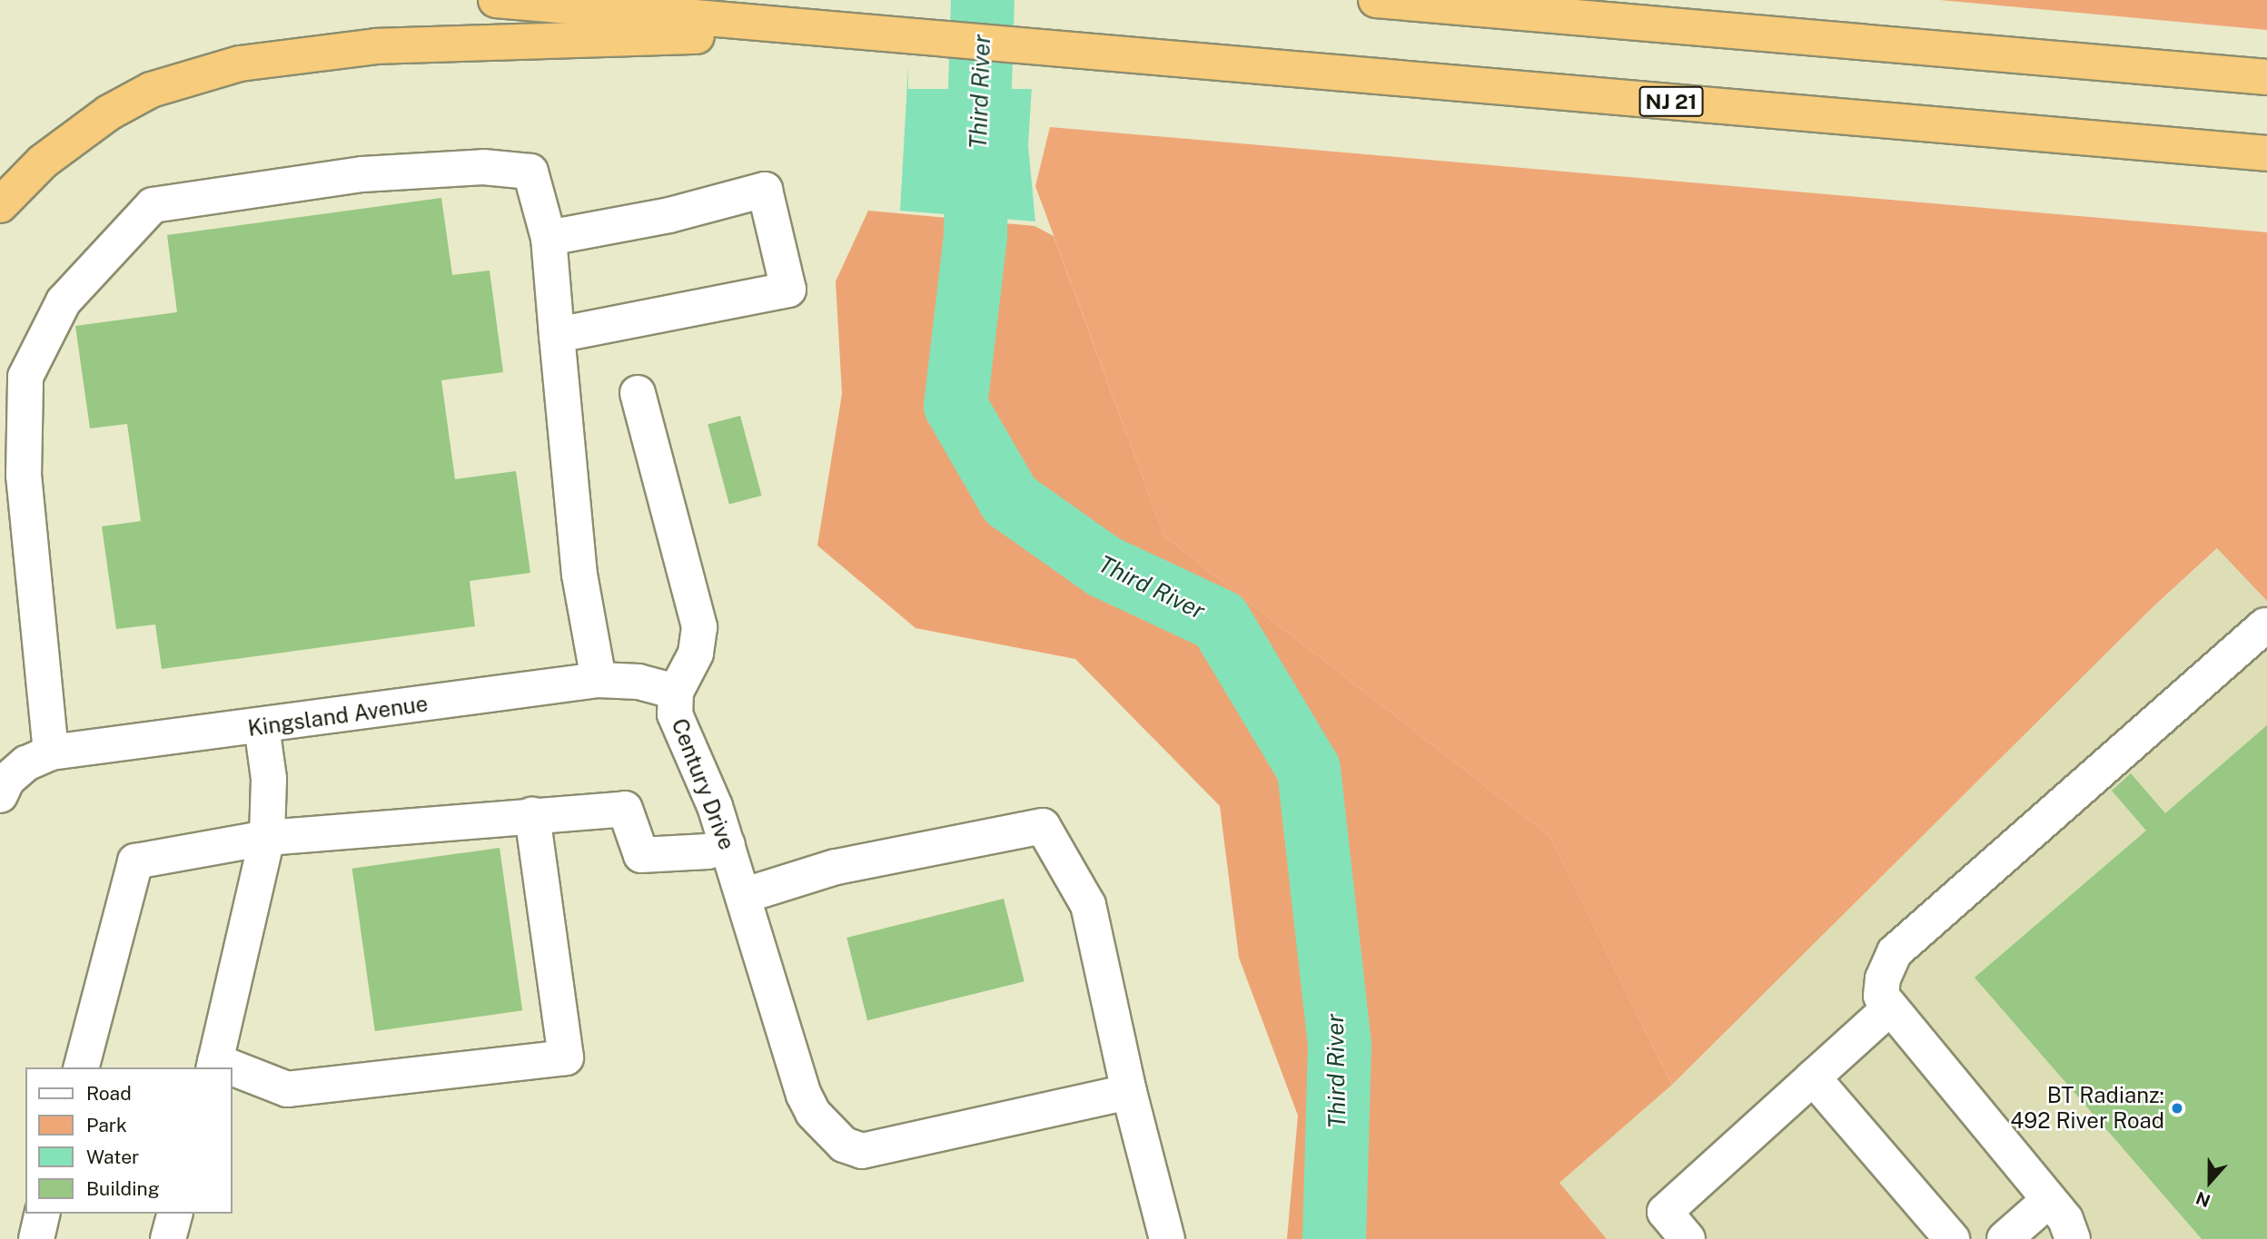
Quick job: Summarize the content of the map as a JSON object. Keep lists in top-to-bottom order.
{
  "streets": {
    "highway": ["NJ 21"],
    "street": ["Kingsland Avenue", "Century Drive"]
  },
  "crossings": [
    ["Kingsland Avenue", "Century Drive"]
  ],
  "water": ["Third River"],
  "places": ["BT Radianz: 492 River Road"],
  "legend": [
    "Road",
    "Park",
    "Water",
    "Building"
  ],
  "north": "bottom"
}
